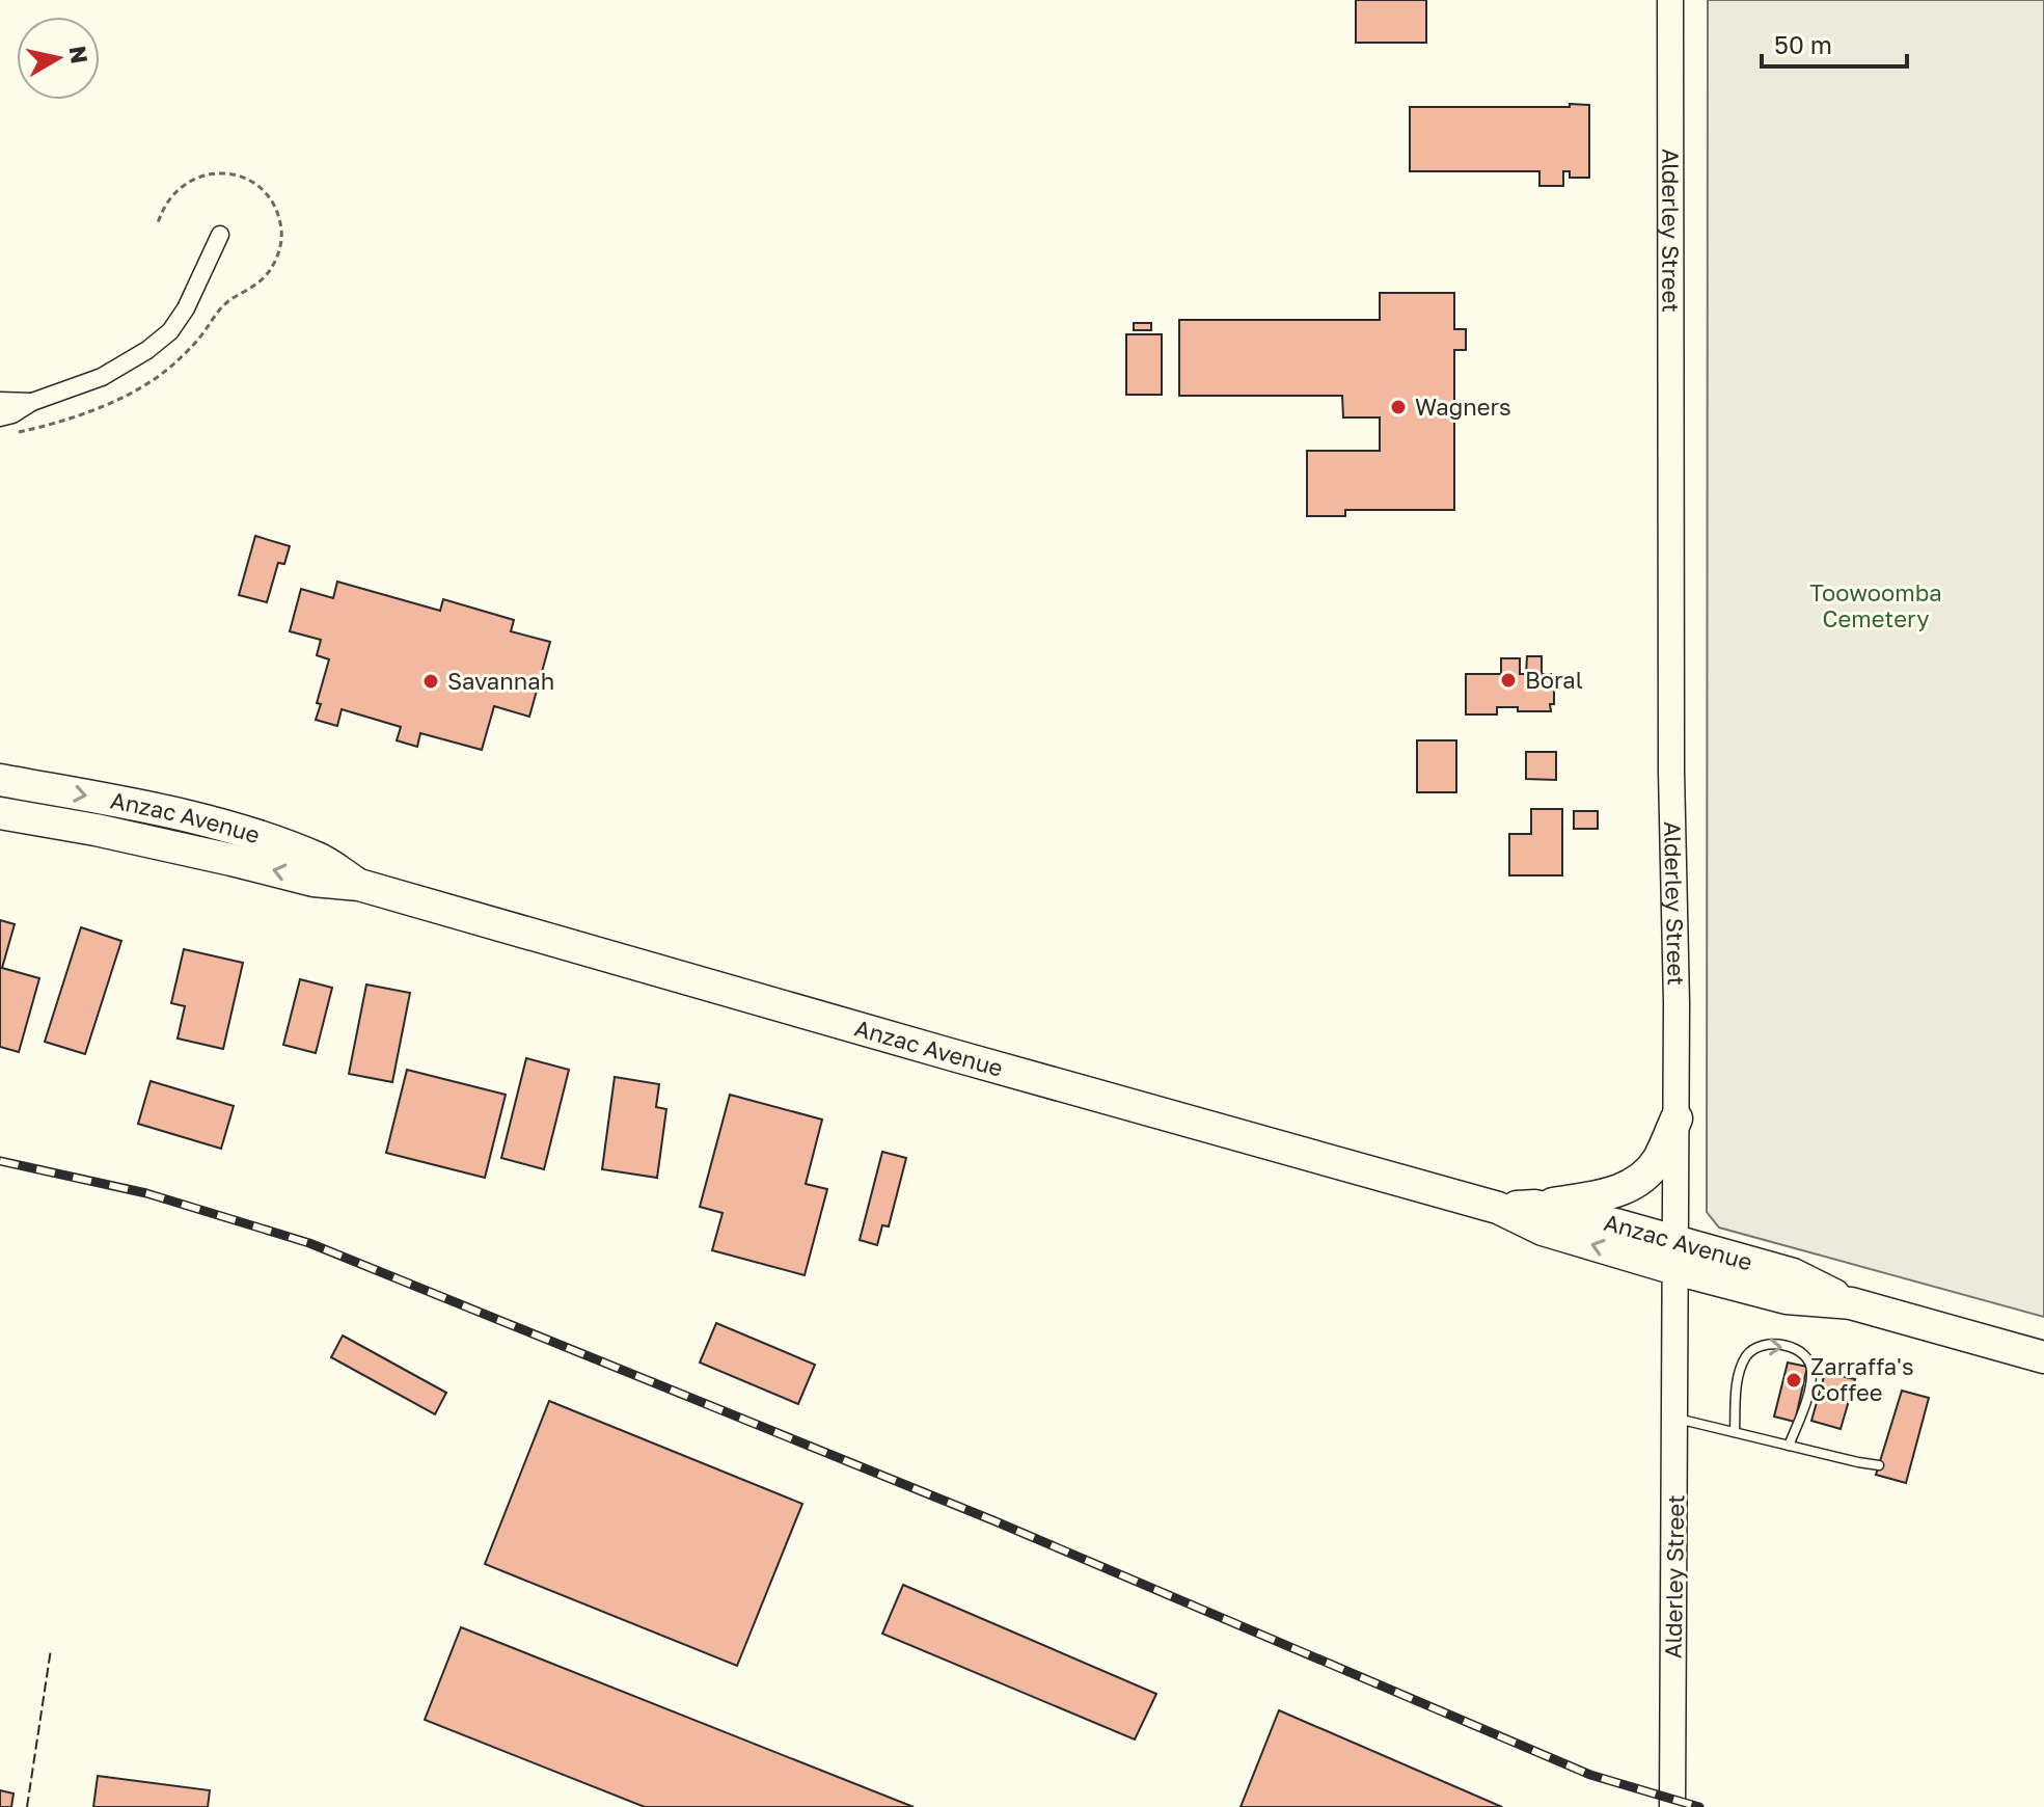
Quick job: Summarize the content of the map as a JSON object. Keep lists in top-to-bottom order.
{
  "streets": {
    "highway": ["Anzac Avenue"],
    "street": ["Alderley Street"]
  },
  "crossings": [
    ["Alderley Street", "Anzac Avenue"]
  ],
  "parks": ["Toowoomba Cemetery"],
  "places": [
    "Wagners",
    "Boral",
    "Savannah",
    "Zarraffa's Coffee"
  ],
  "scale_bar": "50 m",
  "north": "right"
}
